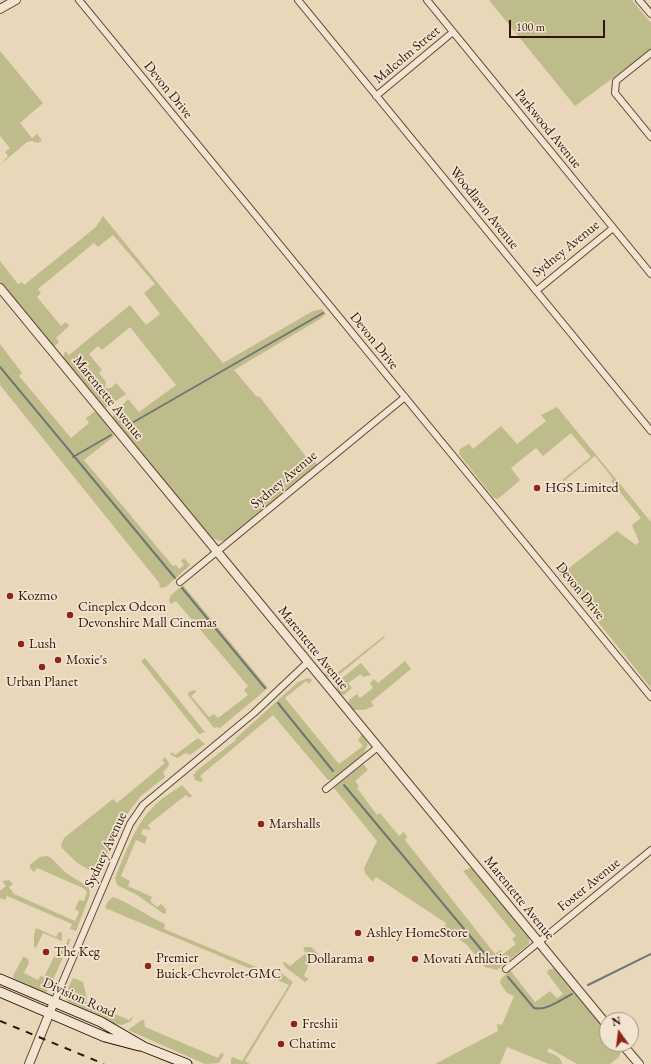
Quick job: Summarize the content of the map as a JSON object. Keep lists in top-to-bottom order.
{
  "streets": {
    "main road": ["Division Road"],
    "street": [
      "Malcolm Street",
      "Devon Drive",
      "Parkwood Avenue",
      "Woodlawn Avenue",
      "Sydney Avenue",
      "Marentette Avenue",
      "Foster Avenue"
    ]
  },
  "crossings": [
    ["Malcolm Street", "Parkwood Avenue"],
    ["Malcolm Street", "Woodlawn Avenue"],
    ["Devon Drive", "Sydney Avenue"],
    ["Parkwood Avenue", "Sydney Avenue"],
    ["Woodlawn Avenue", "Sydney Avenue"],
    ["Sydney Avenue", "Marentette Avenue"],
    ["Sydney Avenue", "Division Road"],
    ["Marentette Avenue", "Foster Avenue"]
  ],
  "places": [
    "HGS Limited",
    "Kozmo",
    "Cineplex Odeon Devonshire Mall Cinemas",
    "Lush",
    "Moxie's",
    "Urban Planet",
    "Marshalls",
    "Ashley HomeStore",
    "The Keg",
    "Dollarama",
    "Movati Athletic",
    "Premier Buick-Chevrolet-GMC",
    "Freshii",
    "Chatime"
  ],
  "scale_bar": "100 m",
  "north": "top"
}
